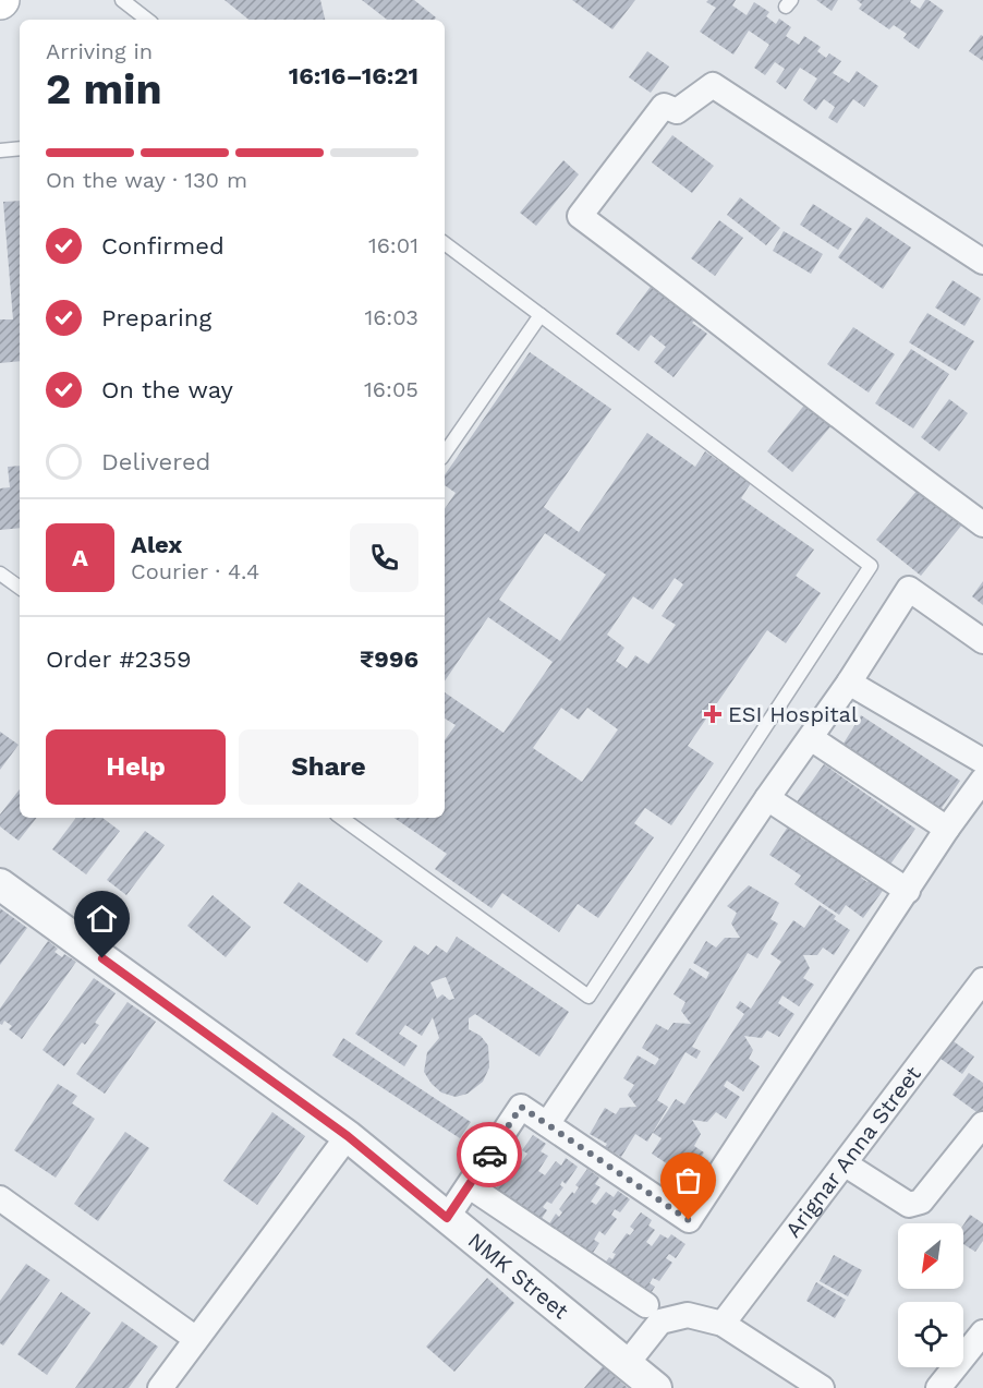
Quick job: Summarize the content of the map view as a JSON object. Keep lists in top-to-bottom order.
{
  "streets": {
    "street": ["Arignar Anna Street", "NMK Street"]
  },
  "places": {
    "health": ["ESI Hospital"]
  },
  "north": "bottom left",
  "page": {
    "heading": ["2 min", "Arriving in", "16:16–16:21"],
    "panel": [
      "Alex",
      "Courier · 4.4",
      "Order #2359",
      "₹996"
    ],
    "bar": "On the way · 130 m",
    "list": [
      ["Confirmed", "16:01"],
      ["Preparing", "16:03"],
      ["On the way", "16:05"],
      "Delivered"
    ],
    "round": "A",
    "buttons": ["Help", "Share"]
  }
}
